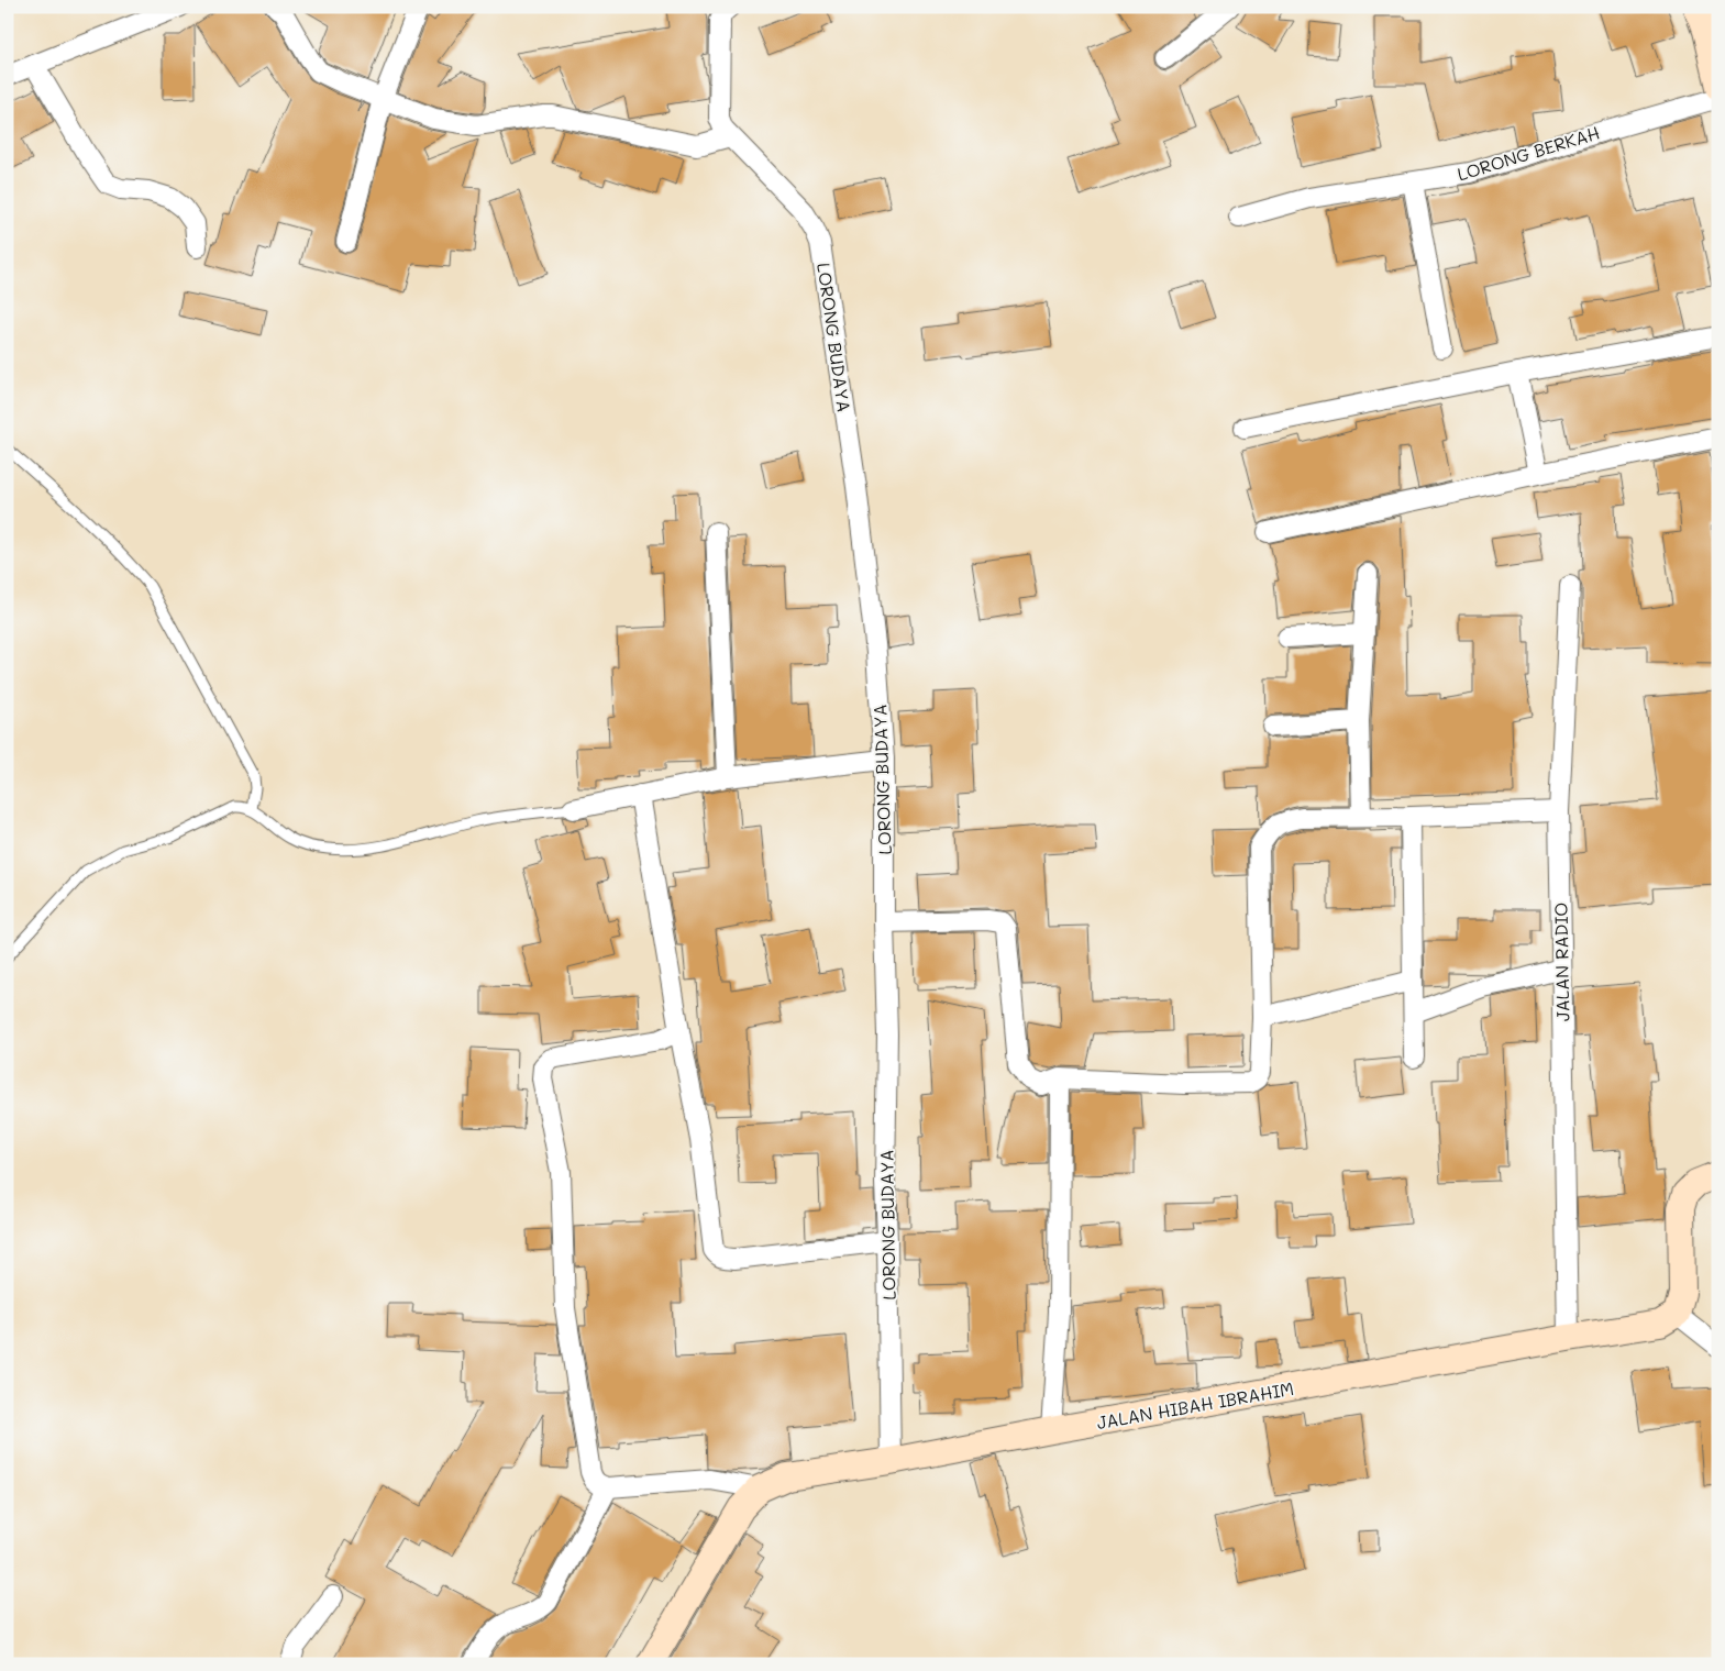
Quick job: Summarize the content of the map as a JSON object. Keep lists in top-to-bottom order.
{
  "streets": {
    "street": [
      "LORONG BERKAH",
      "LORONG BUDAYA",
      "JALAN RADIO",
      "JALAN HIBAH IBRAHIM"
    ]
  },
  "crossings": [
    ["LORONG BUDAYA", "JALAN HIBAH IBRAHIM"],
    ["JALAN RADIO", "JALAN HIBAH IBRAHIM"]
  ]
}
